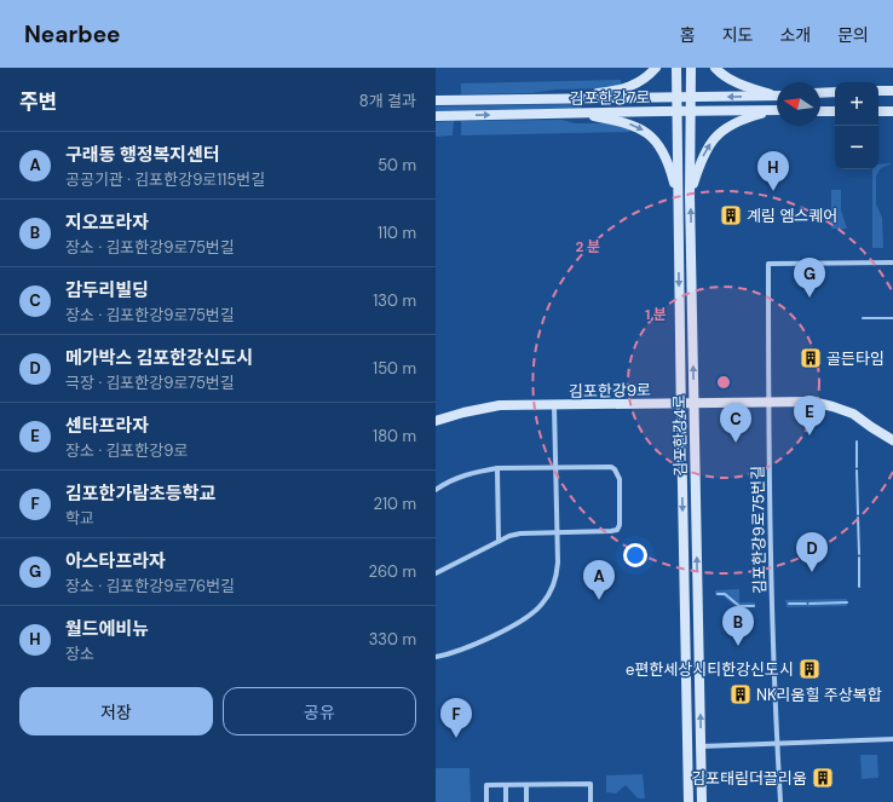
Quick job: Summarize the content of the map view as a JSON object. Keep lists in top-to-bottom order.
{
  "streets": {
    "street": [
      "김포한강7로",
      "김포한강9로",
      "김포한강4로",
      "김포한강9로75번길"
    ]
  },
  "crossings": [
    ["김포한강7로", "김포한강4로"],
    ["김포한강9로", "김포한강4로"],
    ["김포한강9로", "김포한강9로75번길"]
  ],
  "places": {
    "building": [
      "계림 엠스퀘어",
      "골든타임",
      "e편한세상시티한강신도시",
      "NK리움힐 주상복합",
      "김포태림더끌리움"
    ]
  },
  "north": "left",
  "page": {
    "header": "Nearbee",
    "nav": [
      "홈",
      "지도",
      "소개",
      "문의"
    ],
    "heading": ["주변", "8개 결과"],
    "map_buttons": ["+", "−"],
    "list": [
      {
        "mark": "A",
        "name": "구래동 행정복지센터",
        "note": "공공기관 · 김포한강9로115번길",
        "value": "50 m"
      },
      {
        "mark": "B",
        "name": "지오프라자",
        "note": "장소 · 김포한강9로75번길",
        "value": "110 m"
      },
      {
        "mark": "C",
        "name": "감두리빌딩",
        "note": "장소 · 김포한강9로75번길",
        "value": "130 m"
      },
      {
        "mark": "D",
        "name": "메가박스 김포한강신도시",
        "note": "극장 · 김포한강9로75번길",
        "value": "150 m"
      },
      {
        "mark": "E",
        "name": "센타프라자",
        "note": "장소 · 김포한강9로",
        "value": "180 m"
      },
      {
        "mark": "F",
        "name": "김포한가람초등학교",
        "note": "학교",
        "value": "210 m"
      },
      {
        "mark": "G",
        "name": "아스타프라자",
        "note": "장소 · 김포한강9로76번길",
        "value": "260 m"
      },
      {
        "mark": "H",
        "name": "월드에비뉴",
        "note": "장소",
        "value": "330 m"
      }
    ],
    "pins": [
      "H",
      "G",
      "E",
      "C",
      "D",
      "A",
      "B",
      "F"
    ],
    "buttons": ["저장", "공유"]
  },
  "rings": ["2 분", "1 분"]
}
